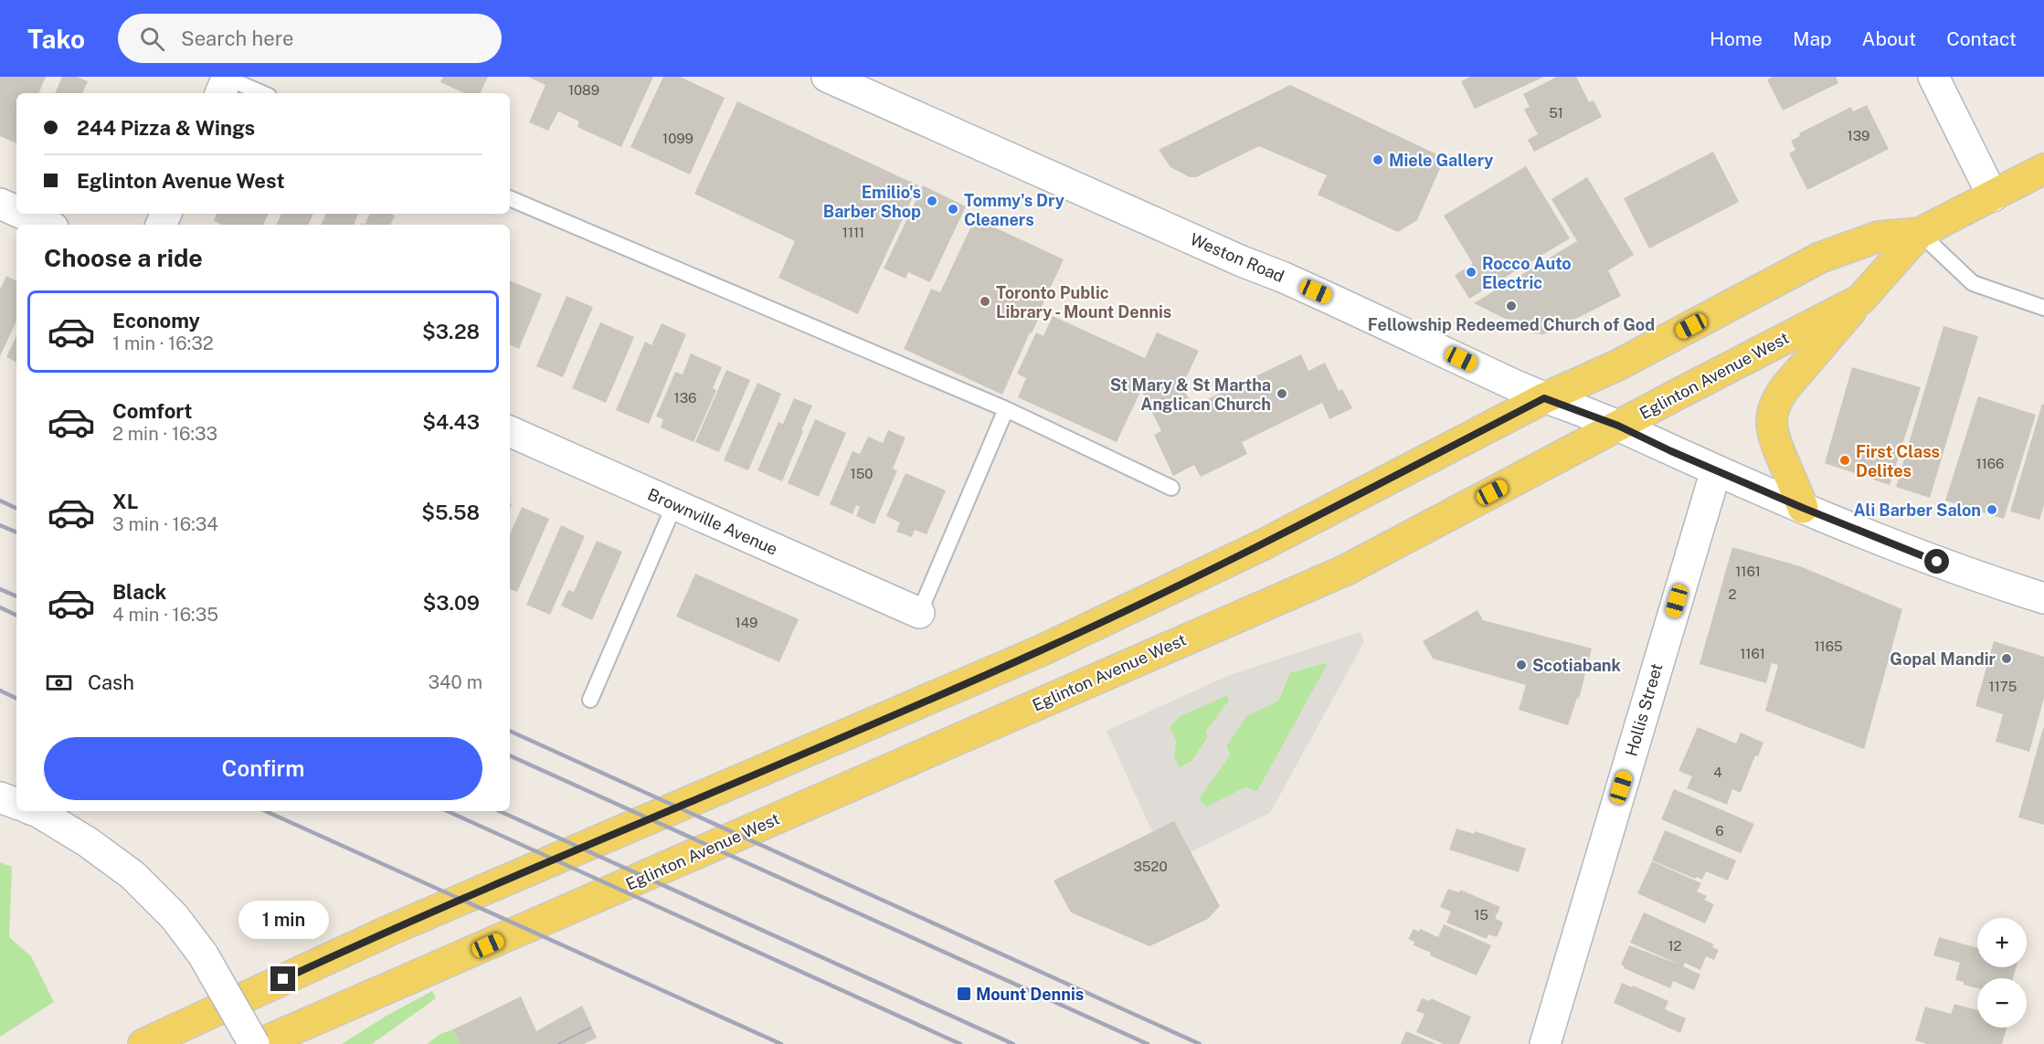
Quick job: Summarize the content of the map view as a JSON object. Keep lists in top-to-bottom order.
{
  "streets": {
    "main road": ["Eglinton Avenue West"],
    "street": ["Weston Road", "Brownville Avenue", "Hollis Street"]
  },
  "crossings": [
    ["Weston Road", "Eglinton Avenue West"],
    ["Weston Road", "Hollis Street"]
  ],
  "places": {
    "other": [
      "Miele Gallery",
      "Emilio's Barber Shop",
      "Tommy's Dry Cleaners",
      "Rocco Auto Electric",
      "Toronto Public Library - Mount Dennis",
      "Fellowship Redeemed Church of God",
      "St Mary & St Martha Anglican Church",
      "First Class Delites",
      "Ali Barber Salon",
      "Gopal Mandir",
      "Scotiabank"
    ],
    "transit": ["Mount Dennis"]
  },
  "house_numbers": [
    "1089",
    "51",
    "139",
    "1099",
    "1111",
    "136",
    "1166",
    "150",
    "1161",
    "2",
    "149",
    "1165",
    "1161",
    "1175",
    "4",
    "6",
    "3520",
    "15",
    "12"
  ],
  "page": {
    "header": "Tako",
    "search": "Search here",
    "nav": [
      "Home",
      "Map",
      "About",
      "Contact"
    ],
    "banner": ["244 Pizza & Wings", "Eglinton Avenue West"],
    "heading": "Choose a ride",
    "list": [
      {
        "name": "Economy",
        "note": "1 min · 16:32",
        "value": "$3.28"
      },
      {
        "name": "Comfort",
        "note": "2 min · 16:33",
        "value": "$4.43"
      },
      {
        "name": "XL",
        "note": "3 min · 16:34",
        "value": "$5.58"
      },
      {
        "name": "Black",
        "note": "4 min · 16:35",
        "value": "$3.09"
      }
    ],
    "pay": ["Cash", "340 m"],
    "buttons": "Confirm",
    "bubble": "1 min",
    "map_buttons": ["+", "−"]
  }
}
